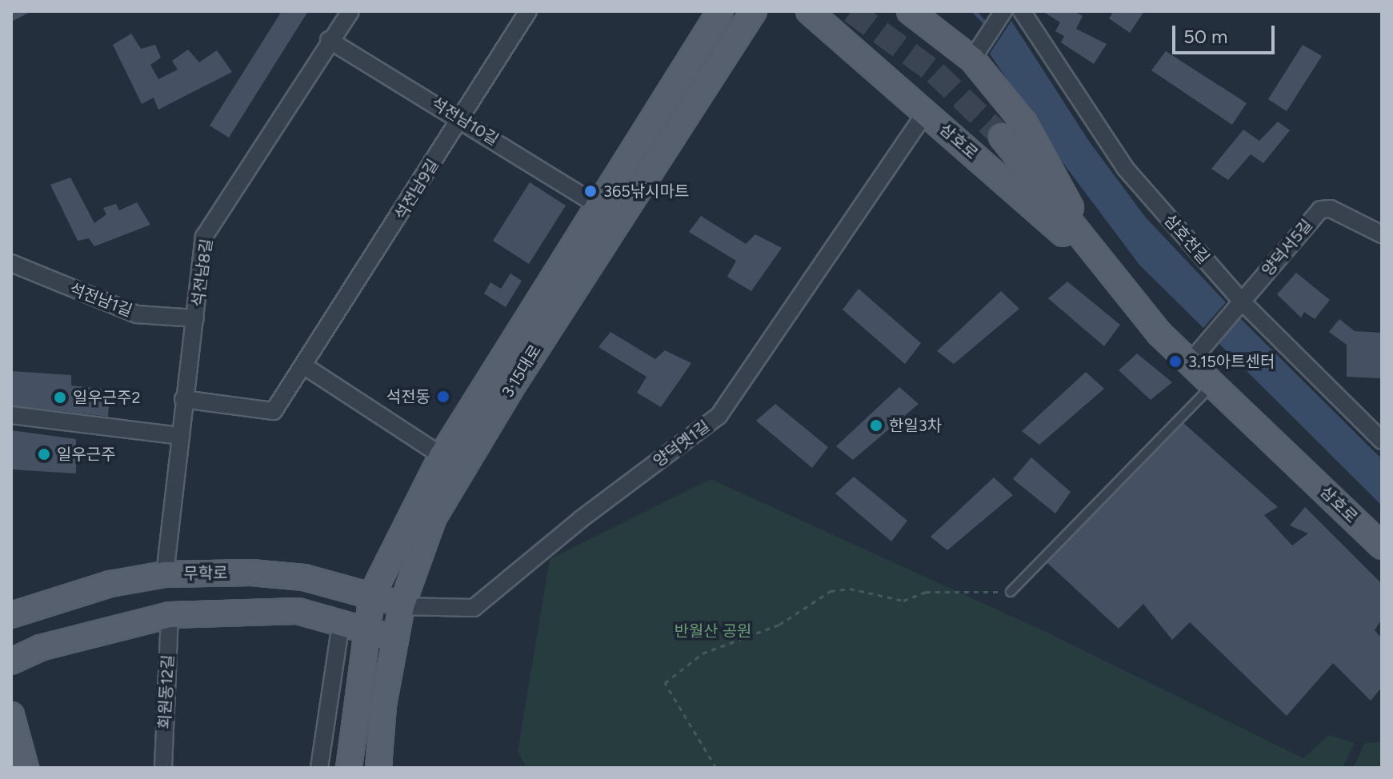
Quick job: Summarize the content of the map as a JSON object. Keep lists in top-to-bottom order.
{
  "streets": {
    "main road": ["삼호로", "3·15대로", "무학로"],
    "street": [
      "석전남10길",
      "석전남9길",
      "삼호천길",
      "양덕서5길",
      "석전남8길",
      "석전남1길",
      "양덕옛1길",
      "회원동12길"
    ]
  },
  "crossings": [
    ["석전남10길", "석전남9길"],
    ["석전남10길", "석전남8길"],
    ["석전남10길", "3·15대로"],
    ["삼호로", "양덕옛1길"],
    ["석전남9길", "석전남8길"],
    ["삼호천길", "양덕서5길"],
    ["석전남8길", "석전남1길"],
    ["석전남8길", "무학로"],
    ["3·15대로", "양덕옛1길"],
    ["3·15대로", "무학로"],
    ["양덕옛1길", "무학로"]
  ],
  "parks": ["반월산 공원"],
  "places": [
    "365낚시마트",
    "3.15아트센터",
    "석전동",
    "일우근주2",
    "한일3차",
    "일우근주"
  ],
  "scale_bar": "50 m"
}
